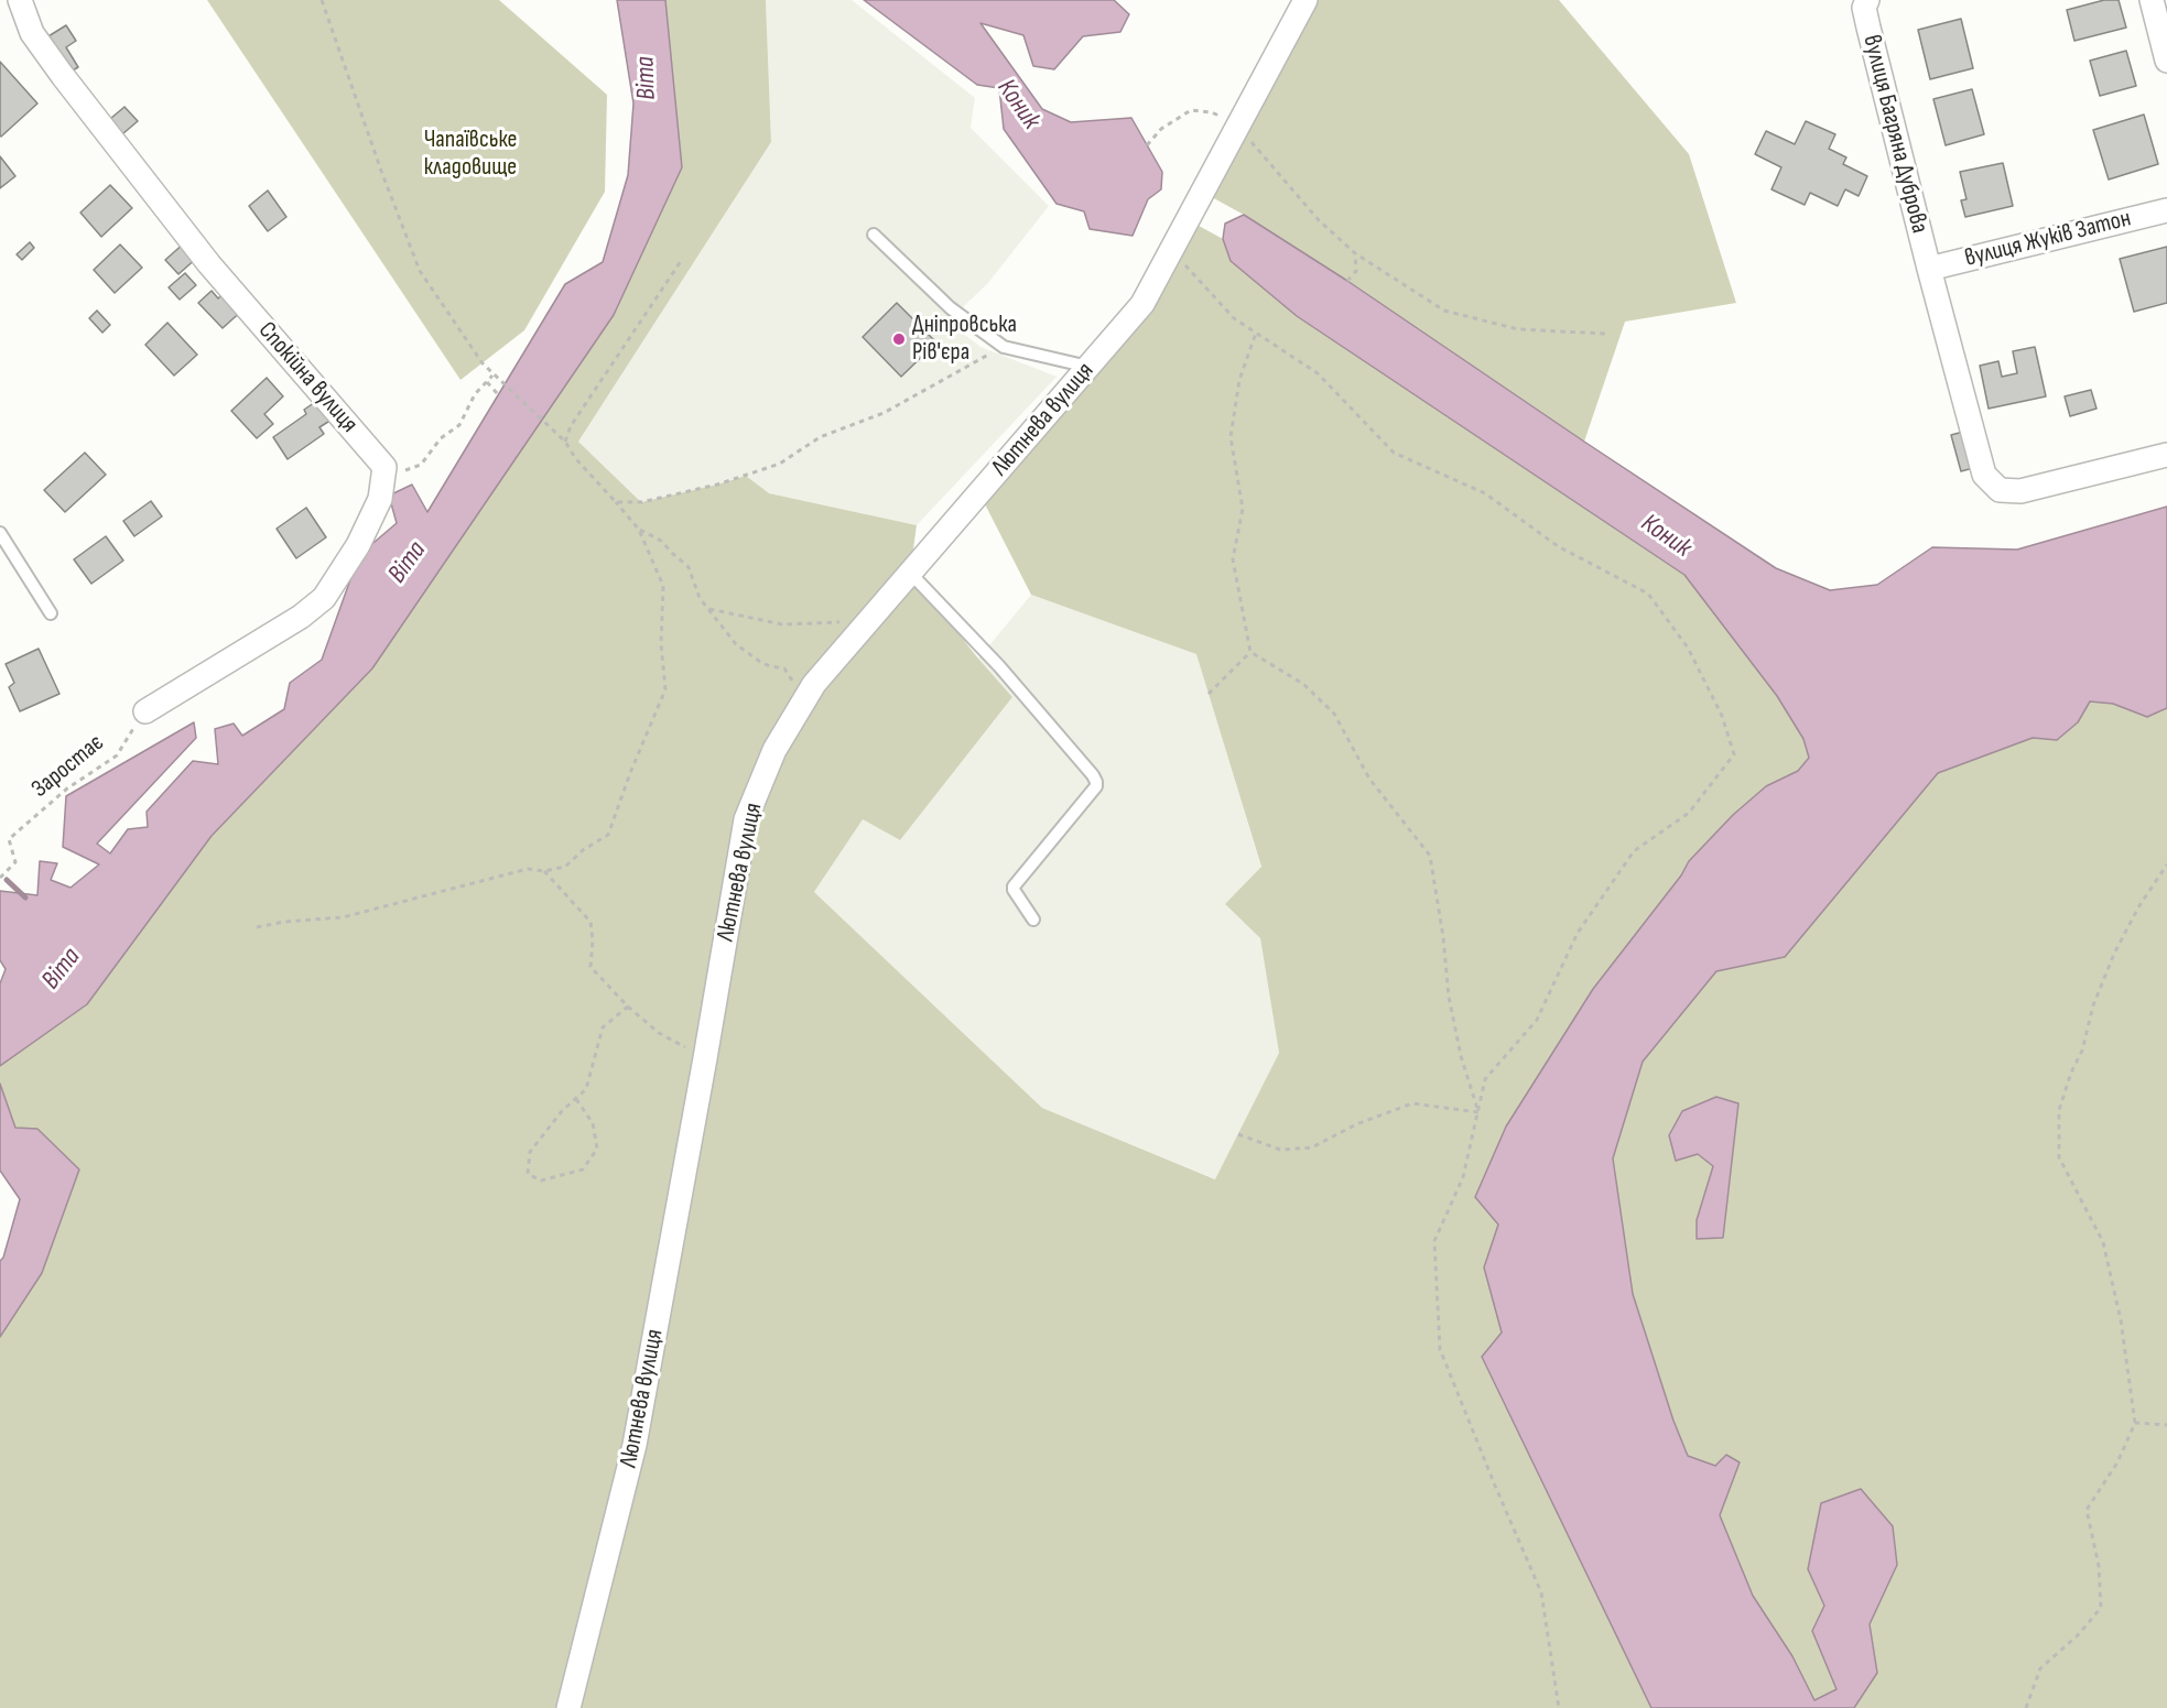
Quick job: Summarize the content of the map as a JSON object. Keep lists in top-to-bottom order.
{
  "streets": {
    "street": [
      "вулиця Багряна Дуброва",
      "вулиця Жуків Затон",
      "Спокійна вулиця",
      "Лютнева вулиця"
    ],
    "path": ["Заростає"]
  },
  "crossings": [
    ["вулиця Багряна Дуброва", "вулиця Жуків Затон"]
  ],
  "water": ["Віта", "Коник"],
  "parks": ["Чапаївське кладовище"],
  "places": ["Дніпровська Рів'єра"]
}
